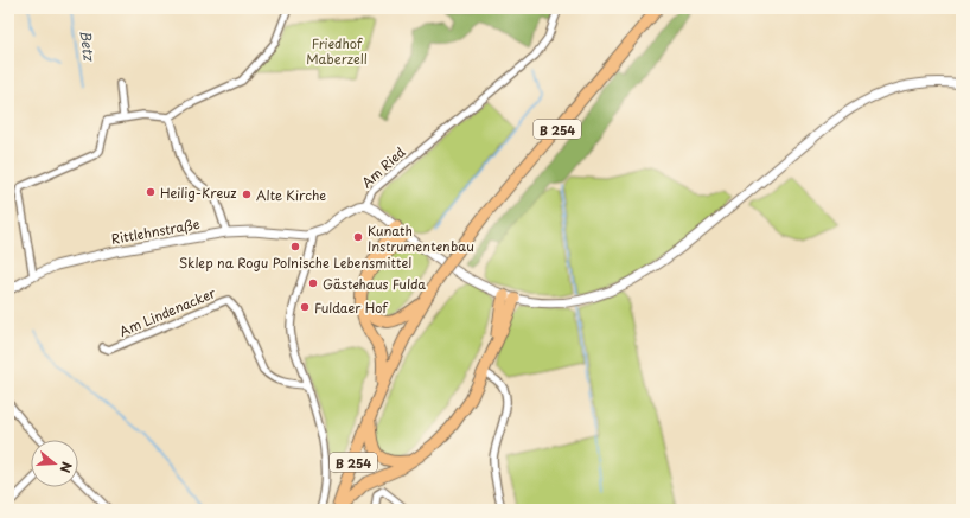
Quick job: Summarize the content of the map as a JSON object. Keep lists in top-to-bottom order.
{
  "streets": {
    "highway": ["B 254"],
    "street": ["Am Ried", "Rittlehnstraße", "Am Lindenacker"]
  },
  "crossings": [
    ["Am Ried", "Rittlehnstraße"]
  ],
  "water": ["Betz"],
  "parks": ["Friedhof Maberzell"],
  "places": [
    "Heilig-Kreuz",
    "Alte Kirche",
    "Kunath Instrumentenbau",
    "Sklep na Rogu Polnische Lebensmittel",
    "Gästehaus Fulda",
    "Fuldaer Hof"
  ],
  "north": "right"
}
